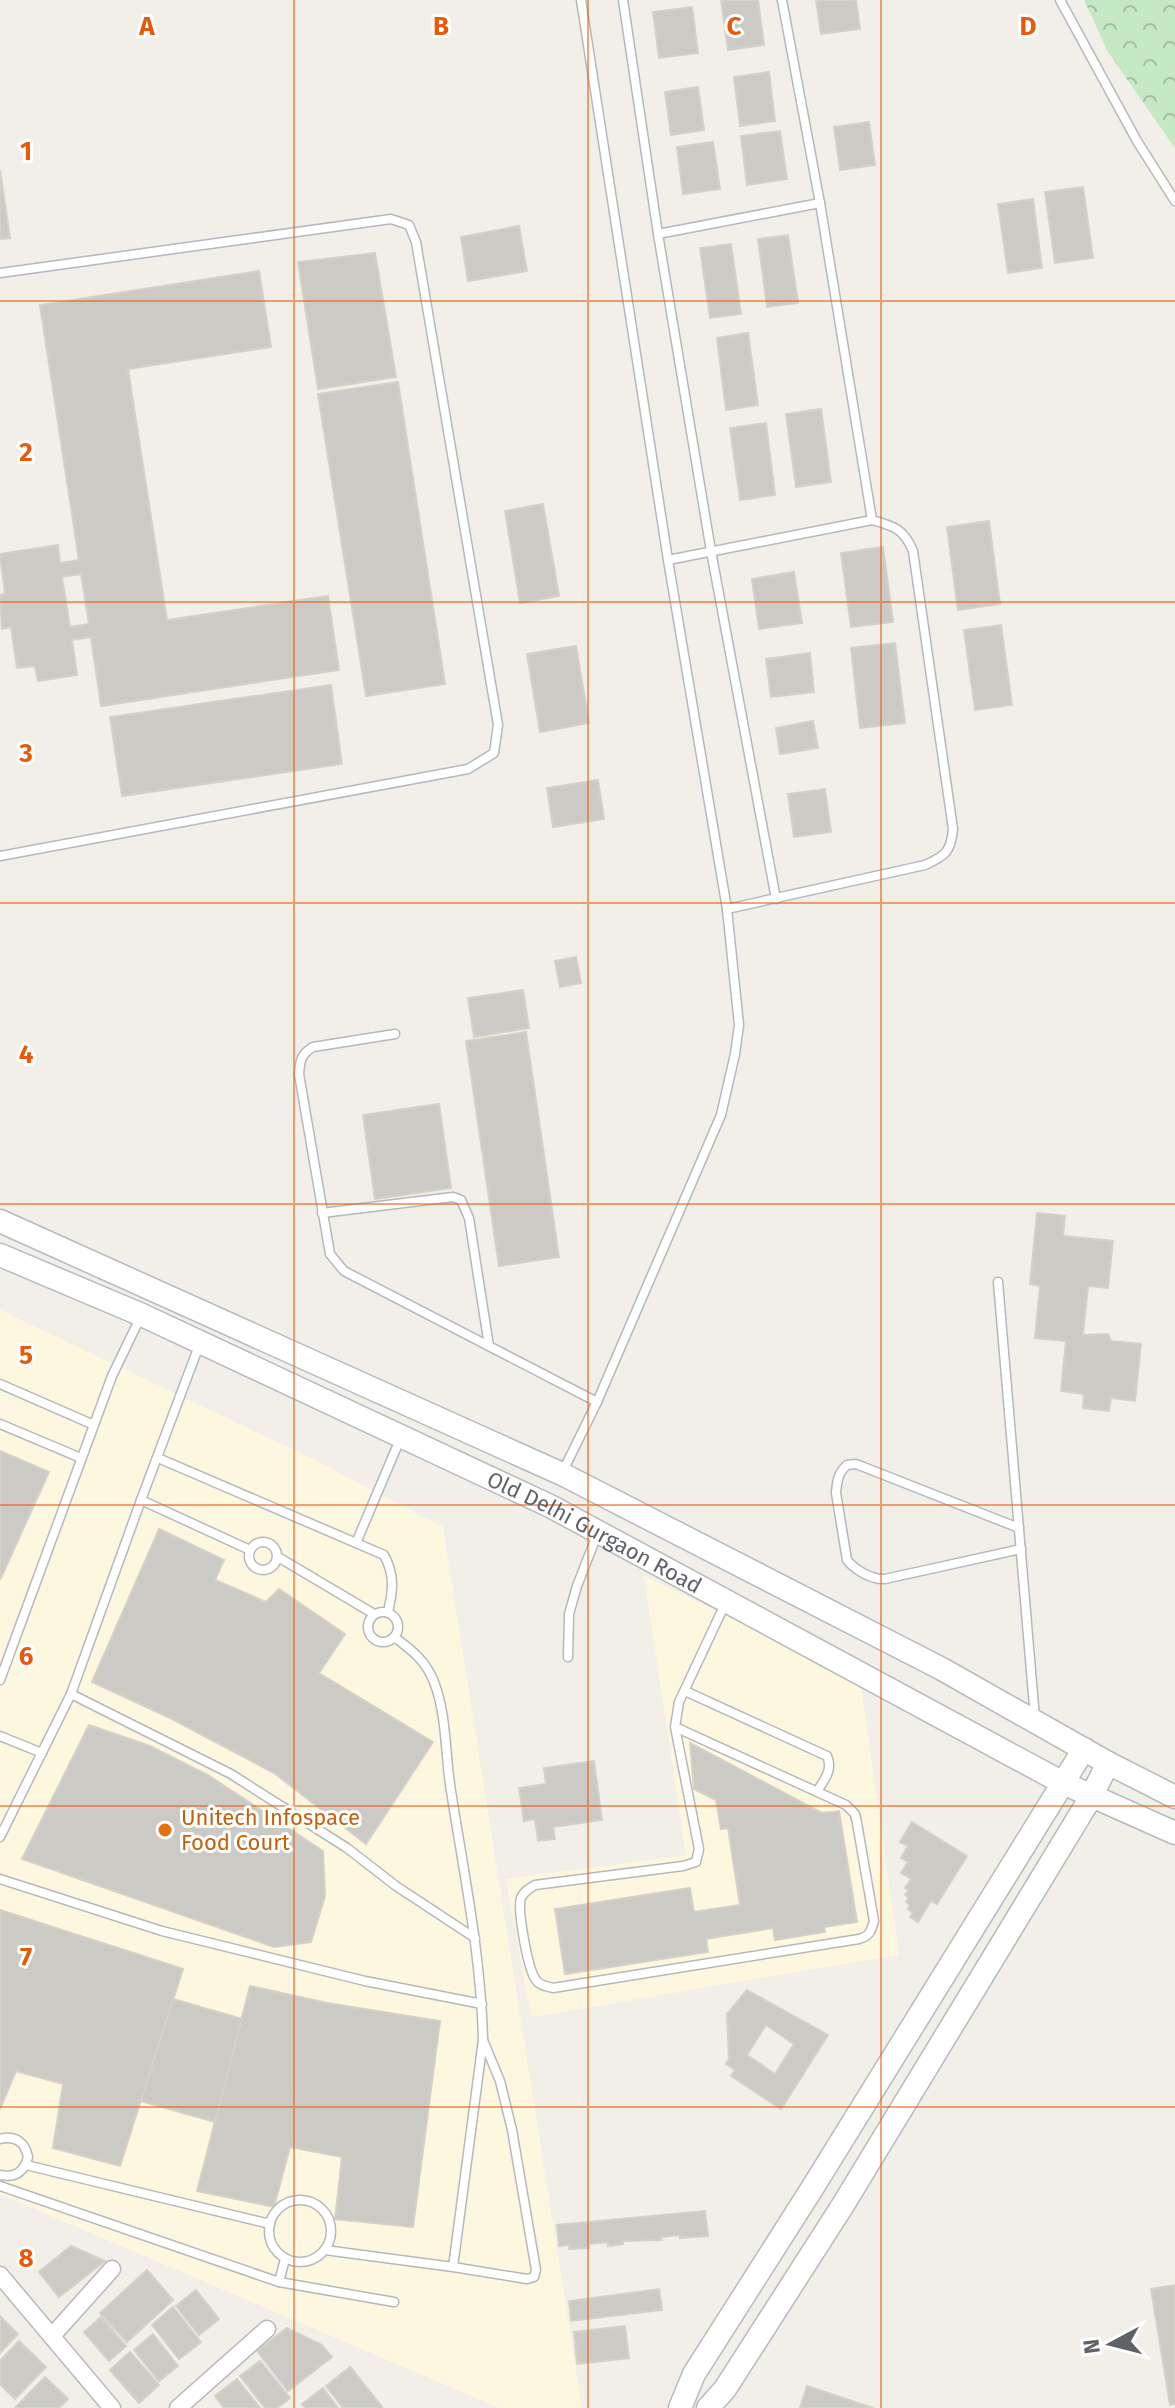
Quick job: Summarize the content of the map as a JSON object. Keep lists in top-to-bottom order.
{
  "streets": {
    "main road": ["Old Delhi Gurgaon Road"]
  },
  "places": ["Unitech Infospace Food Court"],
  "north": "left",
  "grid": {
    "columns": [
      "A",
      "B",
      "C",
      "D"
    ],
    "rows": [
      "1",
      "2",
      "3",
      "4",
      "5",
      "6",
      "7",
      "8"
    ]
  }
}
